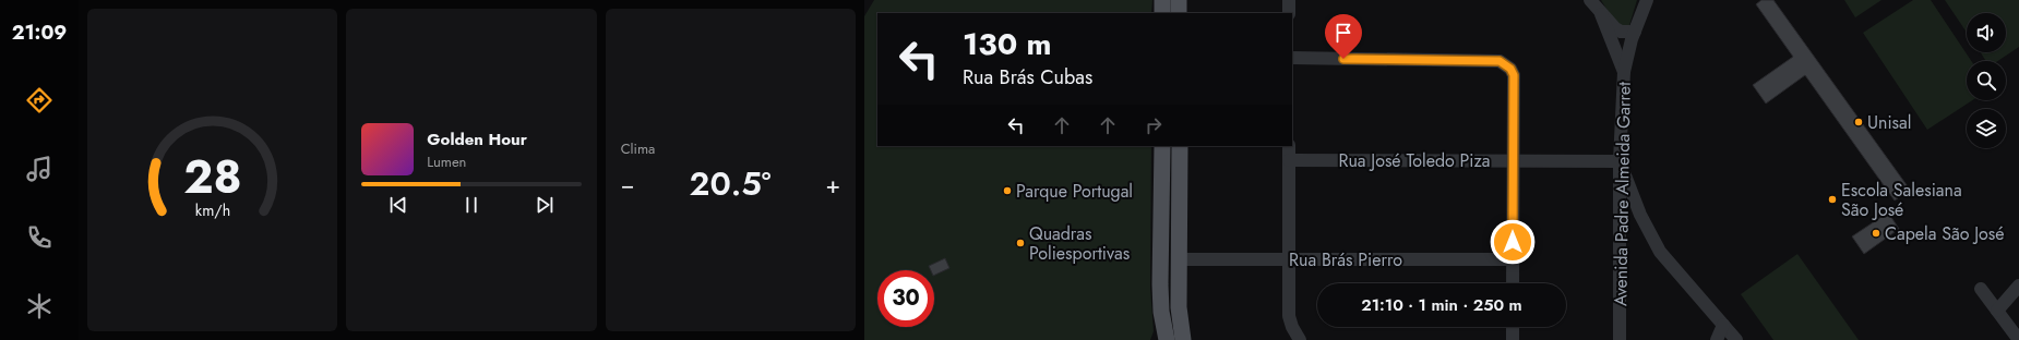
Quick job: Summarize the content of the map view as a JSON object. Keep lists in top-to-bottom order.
{
  "streets": {
    "street": ["Rua José Toledo Piza", "Avenida Padre Almeida Garret", "Rua Brás Pierro"]
  },
  "crossings": [
    ["Rua José Toledo Piza", "Avenida Padre Almeida Garret"]
  ],
  "places": [
    "Unisal",
    "Parque Portugal",
    "Escola Salesiana São José",
    "Capela São José",
    "Quadras Poliesportivas"
  ],
  "page": {
    "tabs": "21:09",
    "tile": "Clima",
    "turn": ["130 m", "Rua Brás Cubas"],
    "song": ["Golden Hour", "Lumen"],
    "heat": ["−", "20.5°", "+"],
    "limit": "30",
    "trip": "21:10 · 1 min · 250 m",
    "gauge": ["28", "km/h"]
  }
}
